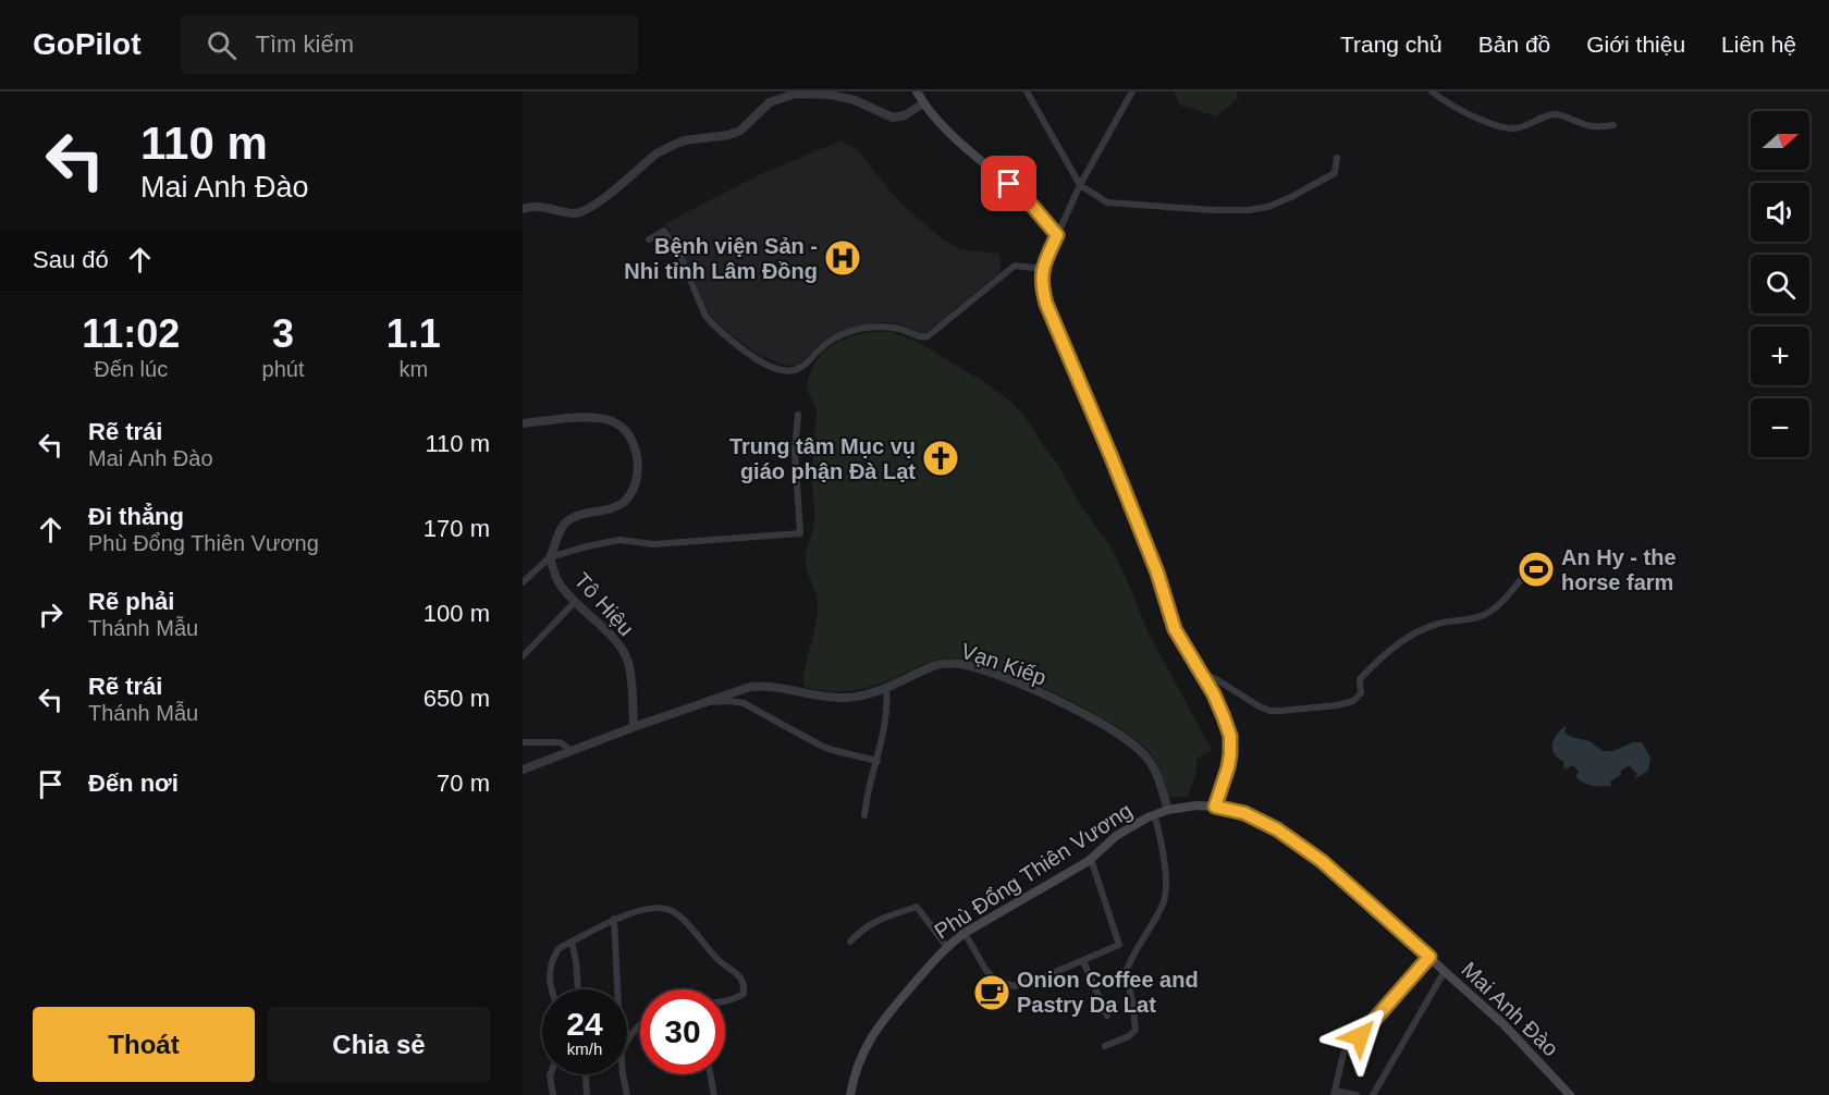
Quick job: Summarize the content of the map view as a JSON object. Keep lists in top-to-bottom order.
{
  "streets": {
    "main road": ["Phù Đổng Thiên Vương", "Mai Anh Đào"],
    "street": ["Tô Hiệu", "Vạn Kiếp"]
  },
  "crossings": [
    ["Tô Hiệu", "Vạn Kiếp"],
    ["Vạn Kiếp", "Phù Đổng Thiên Vương"],
    ["Phù Đổng Thiên Vương", "Mai Anh Đào"]
  ],
  "places": {
    "hospital": ["Bệnh viện Sản - Nhi tỉnh Lâm Đồng"],
    "church": ["Trung tâm Mục vụ giáo phận Đà Lạt"],
    "sports": ["An Hy - the horse farm"],
    "cafe": ["Onion Coffee and Pastry Da Lat"]
  },
  "north": "right",
  "page": {
    "header": "GoPilot",
    "search": "Tìm kiếm",
    "nav": [
      "Trang chủ",
      "Bản đồ",
      "Giới thiệu",
      "Liên hệ"
    ],
    "turn": ["110 m", "Mai Anh Đào"],
    "map_buttons": ["+", "−"],
    "then": "Sau đó",
    "eta": [
      "11:02",
      "Đến lúc",
      "3",
      "phút",
      "1.1",
      "km"
    ],
    "list": [
      {
        "name": "Rẽ trái",
        "note": "Mai Anh Đào",
        "value": "110 m"
      },
      {
        "name": "Đi thẳng",
        "note": "Phù Đổng Thiên Vương",
        "value": "170 m"
      },
      {
        "name": "Rẽ phải",
        "note": "Thánh Mẫu",
        "value": "100 m"
      },
      {
        "name": "Rẽ trái",
        "note": "Thánh Mẫu",
        "value": "650 m"
      },
      {
        "name": "Đến nơi",
        "value": "70 m"
      }
    ],
    "speed": "24 km/h",
    "limit": "30",
    "buttons": ["Thoát", "Chia sẻ"]
  }
}
